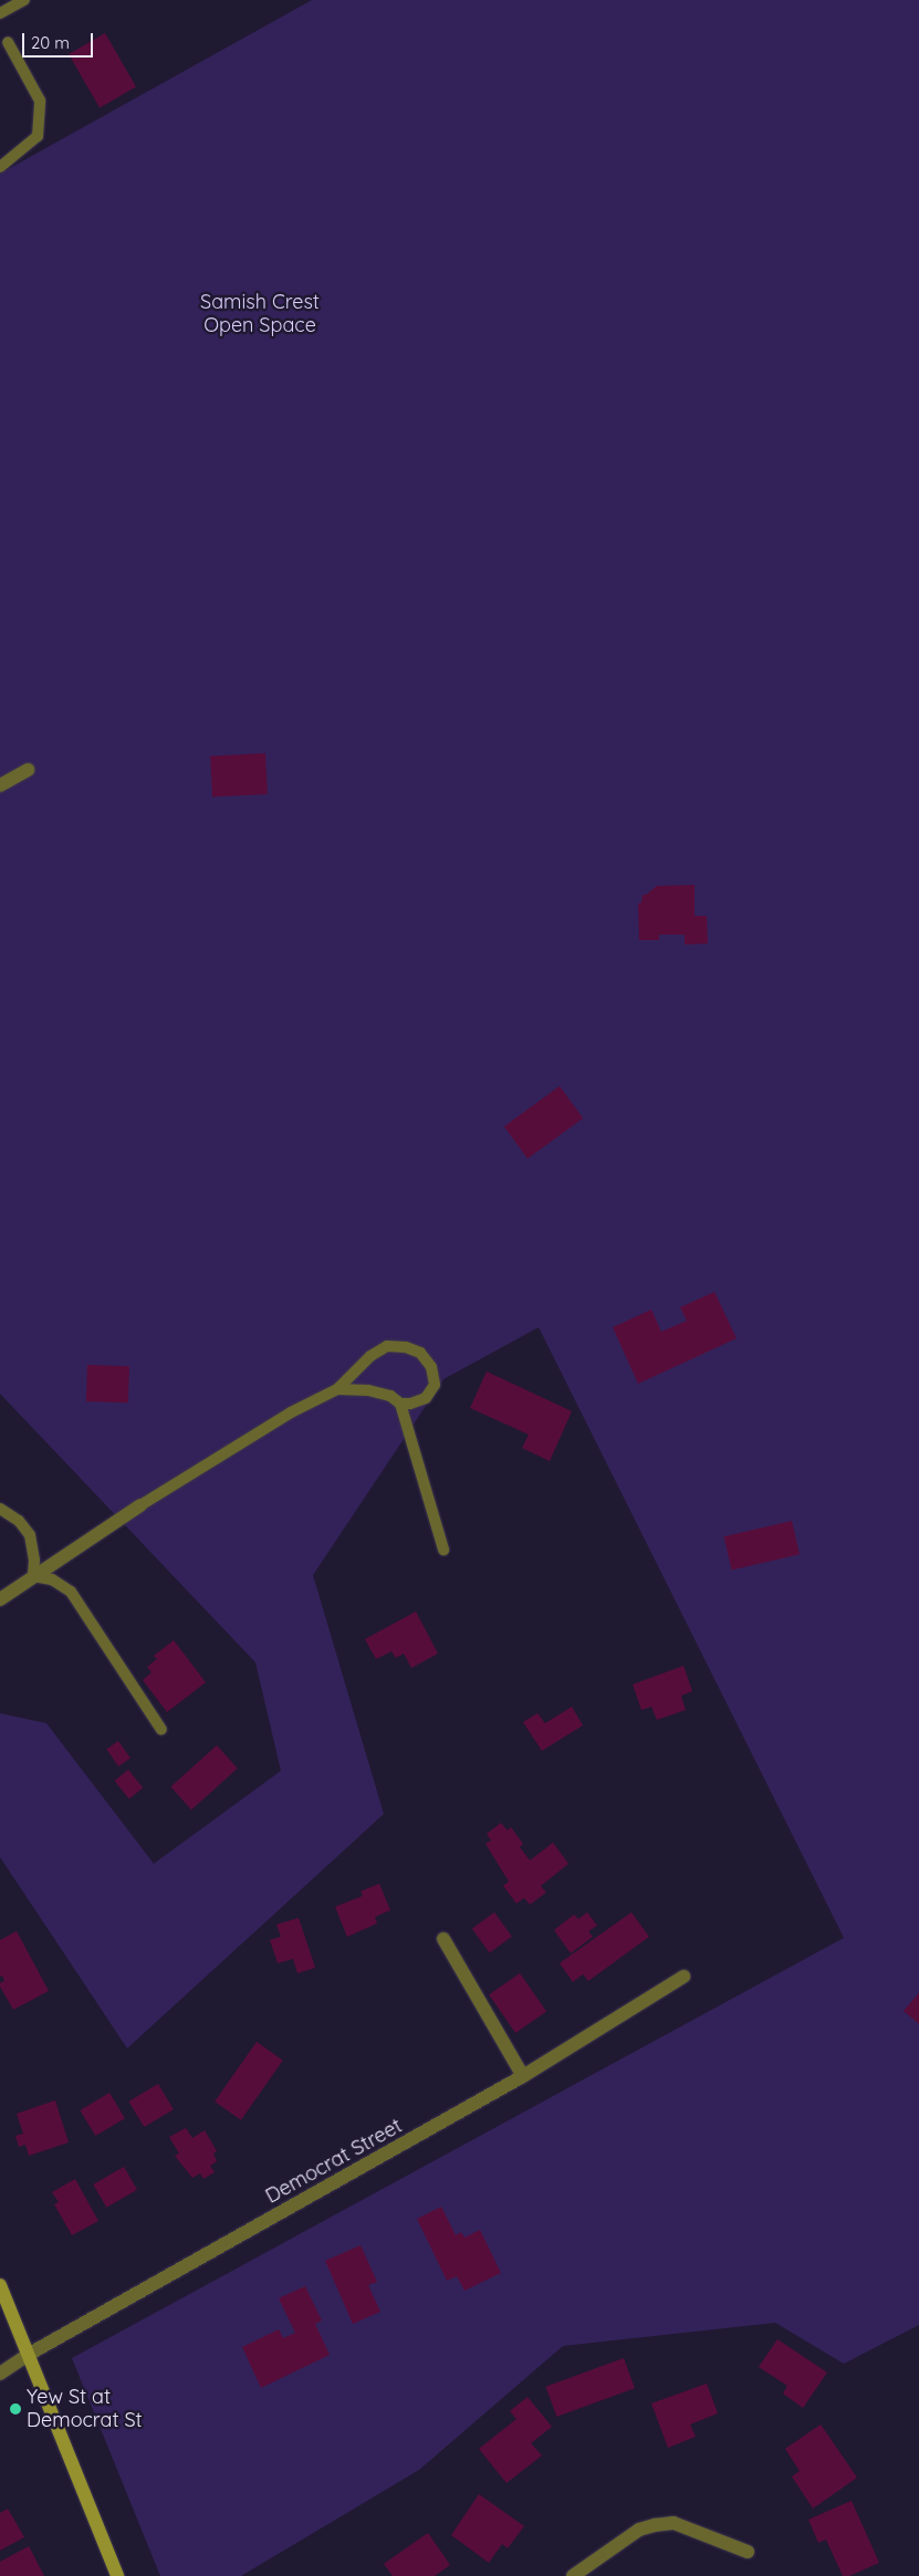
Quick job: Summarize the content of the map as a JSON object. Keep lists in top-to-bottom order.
{
  "streets": {
    "street": ["Democrat Street"]
  },
  "parks": ["Samish Crest Open Space"],
  "places": ["Yew St at Democrat St"],
  "scale_bar": "20 m"
}
